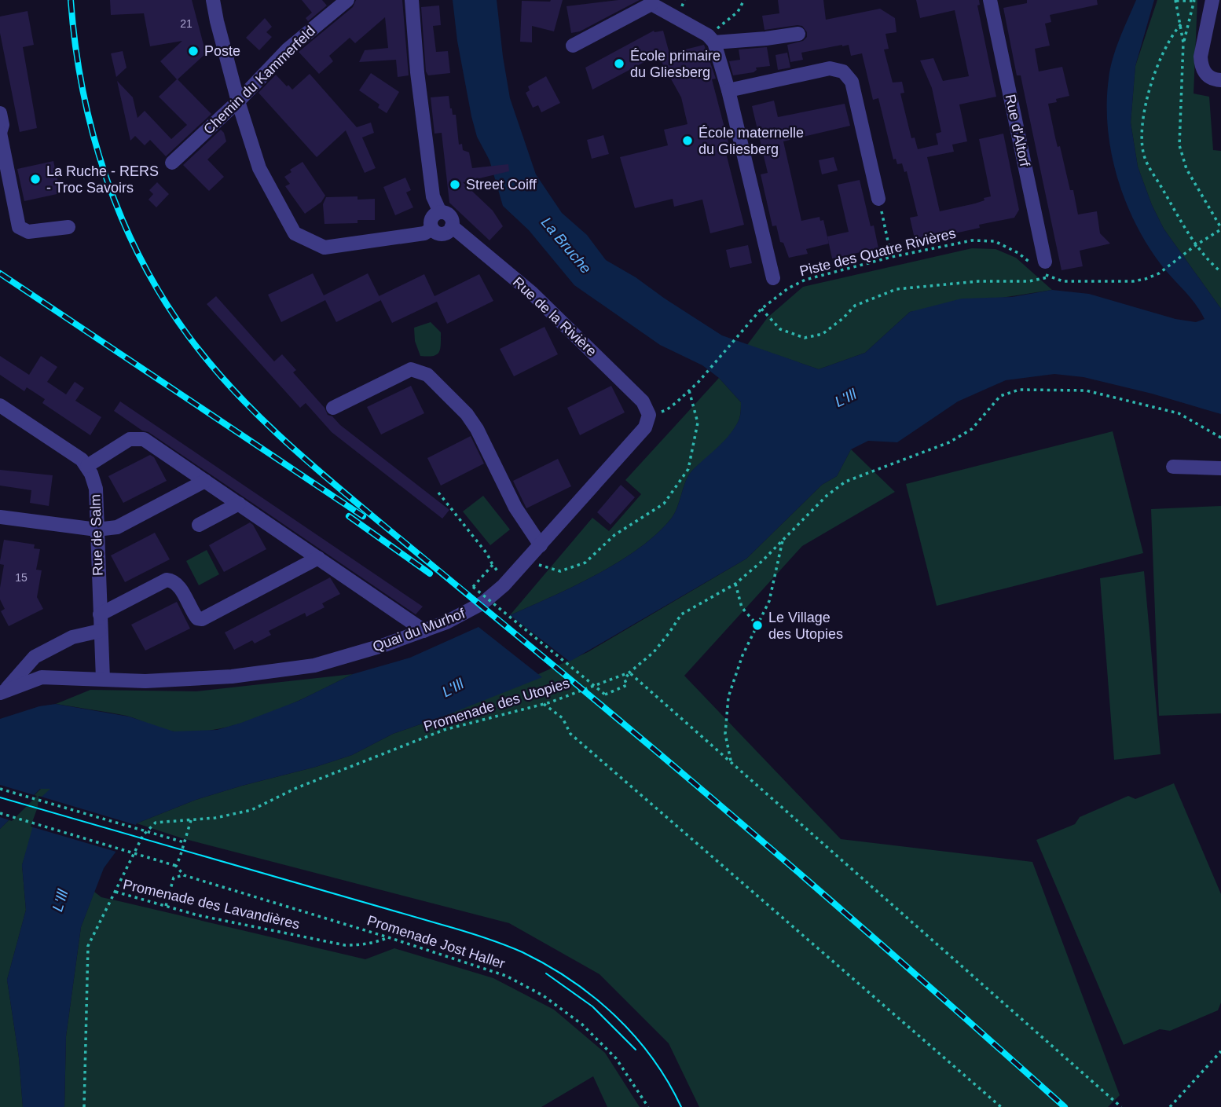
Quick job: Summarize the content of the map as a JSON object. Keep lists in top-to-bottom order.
{
  "streets": {
    "street": [
      "Chemin du Kammerfeld",
      "Rue d'Altorf",
      "Rue de la Rivière",
      "Rue de Salm",
      "Quai du Murhof"
    ],
    "path": [
      "Piste des Quatre Rivières",
      "Promenade des Utopies",
      "Promenade des Lavandières",
      "Promenade Jost Haller"
    ]
  },
  "crossings": [
    ["Rue d'Altorf", "Piste des Quatre Rivières"],
    ["Rue de la Rivière", "Quai du Murhof"],
    ["Rue de Salm", "Quai du Murhof"],
    ["Promenade des Utopies", "Promenade des Lavandières"],
    ["Promenade des Lavandières", "Promenade Jost Haller"]
  ],
  "water": ["La Bruche", "L'Ill"],
  "places": [
    "Poste",
    "École primaire du Gliesberg",
    "École maternelle du Gliesberg",
    "La Ruche - RERS - Troc Savoirs",
    "Street Coiff",
    "Le Village des Utopies"
  ],
  "house_numbers": ["21", "15"]
}
